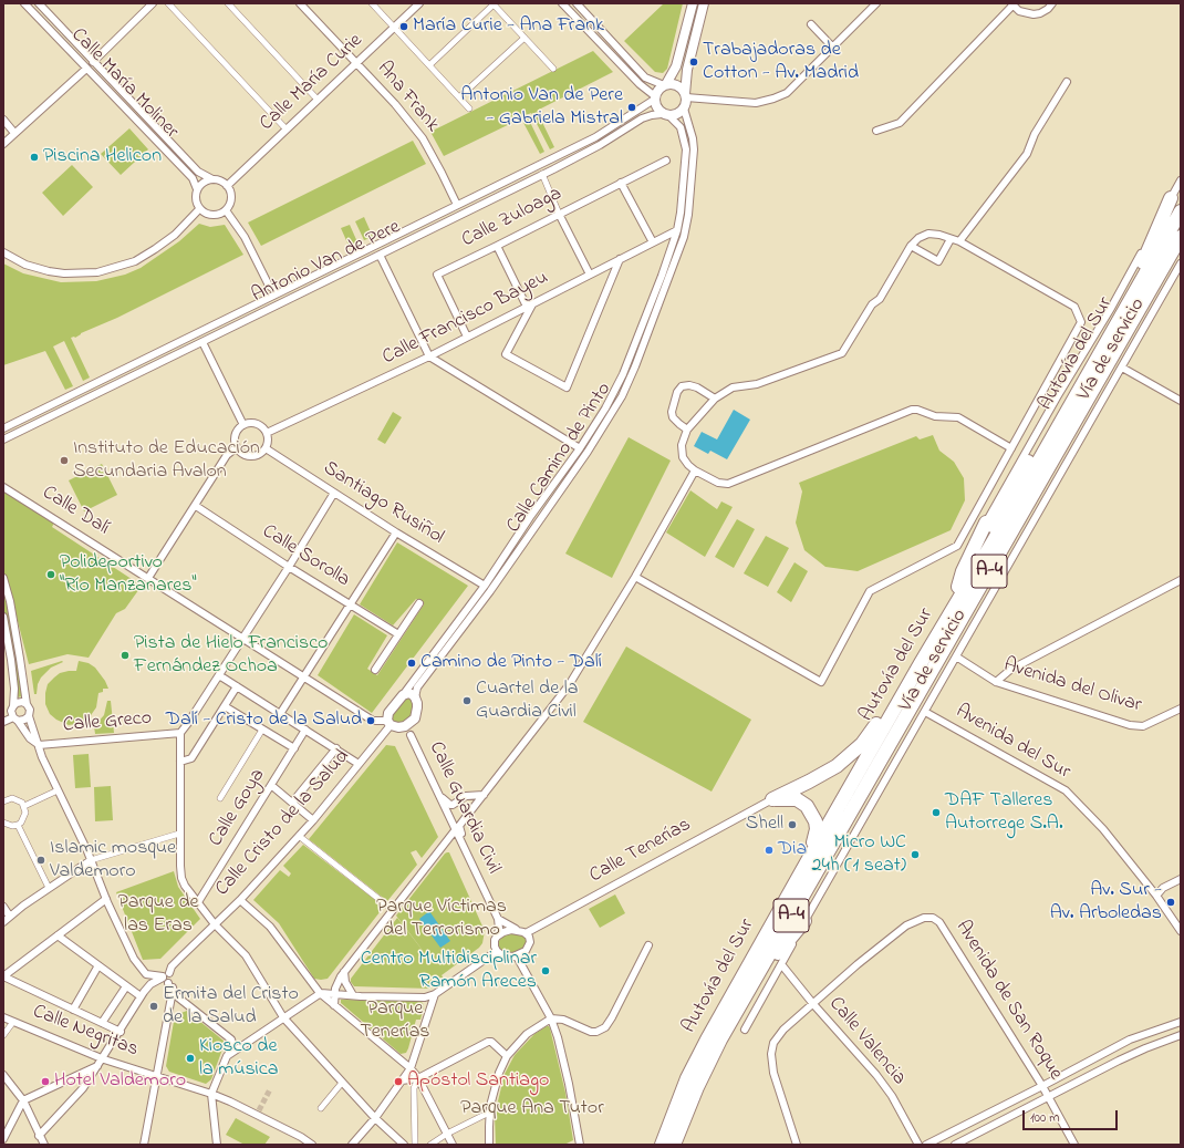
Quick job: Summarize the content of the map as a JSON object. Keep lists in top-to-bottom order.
{
  "streets": {
    "highway": ["Autovía del Sur", "A-4"],
    "street": [
      "Calle María Curie",
      "Calle María Moliner",
      "Ana Frank",
      "Calle Zuloaga",
      "Antonio Van de Pere",
      "Calle Francisco Bayeu",
      "Vía de servicio",
      "Calle Camino de Pinto",
      "Santiago Rusiñol",
      "Calle Dalí",
      "Calle Sorolla",
      "Avenida del Olivar",
      "Calle Greco",
      "Avenida del Sur",
      "Calle Goya",
      "Calle Guardia Civil",
      "Calle Cristo de la Salud",
      "Calle Tenerías",
      "Avenida de San Roque",
      "Calle Negritas",
      "Calle Valencia"
    ]
  },
  "crossings": [
    ["Calle María Curie", "Calle María Moliner"],
    ["Calle María Curie", "Ana Frank"],
    ["Ana Frank", "Antonio Van de Pere"],
    ["Calle Zuloaga", "Calle Francisco Bayeu"],
    ["Antonio Van de Pere", "Calle Camino de Pinto"],
    ["Calle Francisco Bayeu", "Calle Camino de Pinto"],
    ["Calle Francisco Bayeu", "Santiago Rusiñol"],
    ["Vía de servicio", "Avenida del Olivar"],
    ["Vía de servicio", "Avenida del Sur"],
    ["Vía de servicio", "Calle Valencia"],
    ["Calle Camino de Pinto", "Santiago Rusiñol"],
    ["Calle Camino de Pinto", "Calle Dalí"],
    ["Calle Camino de Pinto", "Calle Cristo de la Salud"],
    ["Calle Dalí", "Calle Cristo de la Salud"],
    ["Calle Cristo de la Salud", "Calle Negritas"],
    ["Avenida de San Roque", "Calle Valencia"]
  ],
  "parks": [
    "Parque de las Eras",
    "Parque Víctimas del Terrorismo",
    "Parque Tenerías",
    "Parque Ana Tutor"
  ],
  "places": [
    "María Curie - Ana Frank",
    "Trabajadoras de Cotton - Av. Madrid",
    "Antonio Van de Pere - Gabriela Mistral",
    "Piscina Helicon",
    "Instituto de Educación Secundaria Avalon",
    "Polideportivo \"Río Manzanares\"",
    "Pista de Hielo Francisco Fernández Ochoa",
    "Camino de Pinto - Dalí",
    "Cuartel de la Guardia Civil",
    "Dalí - Cristo de la Salud",
    "DAF Talleres Autorrege S.A.",
    "Shell",
    "Dia",
    "Micro WC 24h (1 seat)",
    "Islamic mosque Valdemoro",
    "Av. Sur - Av. Arboledas",
    "Centro Multidisciplinar Ramón Areces",
    "Ermita del Cristo de la Salud",
    "Kiosco de la música",
    "Hotel Valdemoro",
    "Apóstol Santiago"
  ],
  "scale_bar": "100 m"
}
